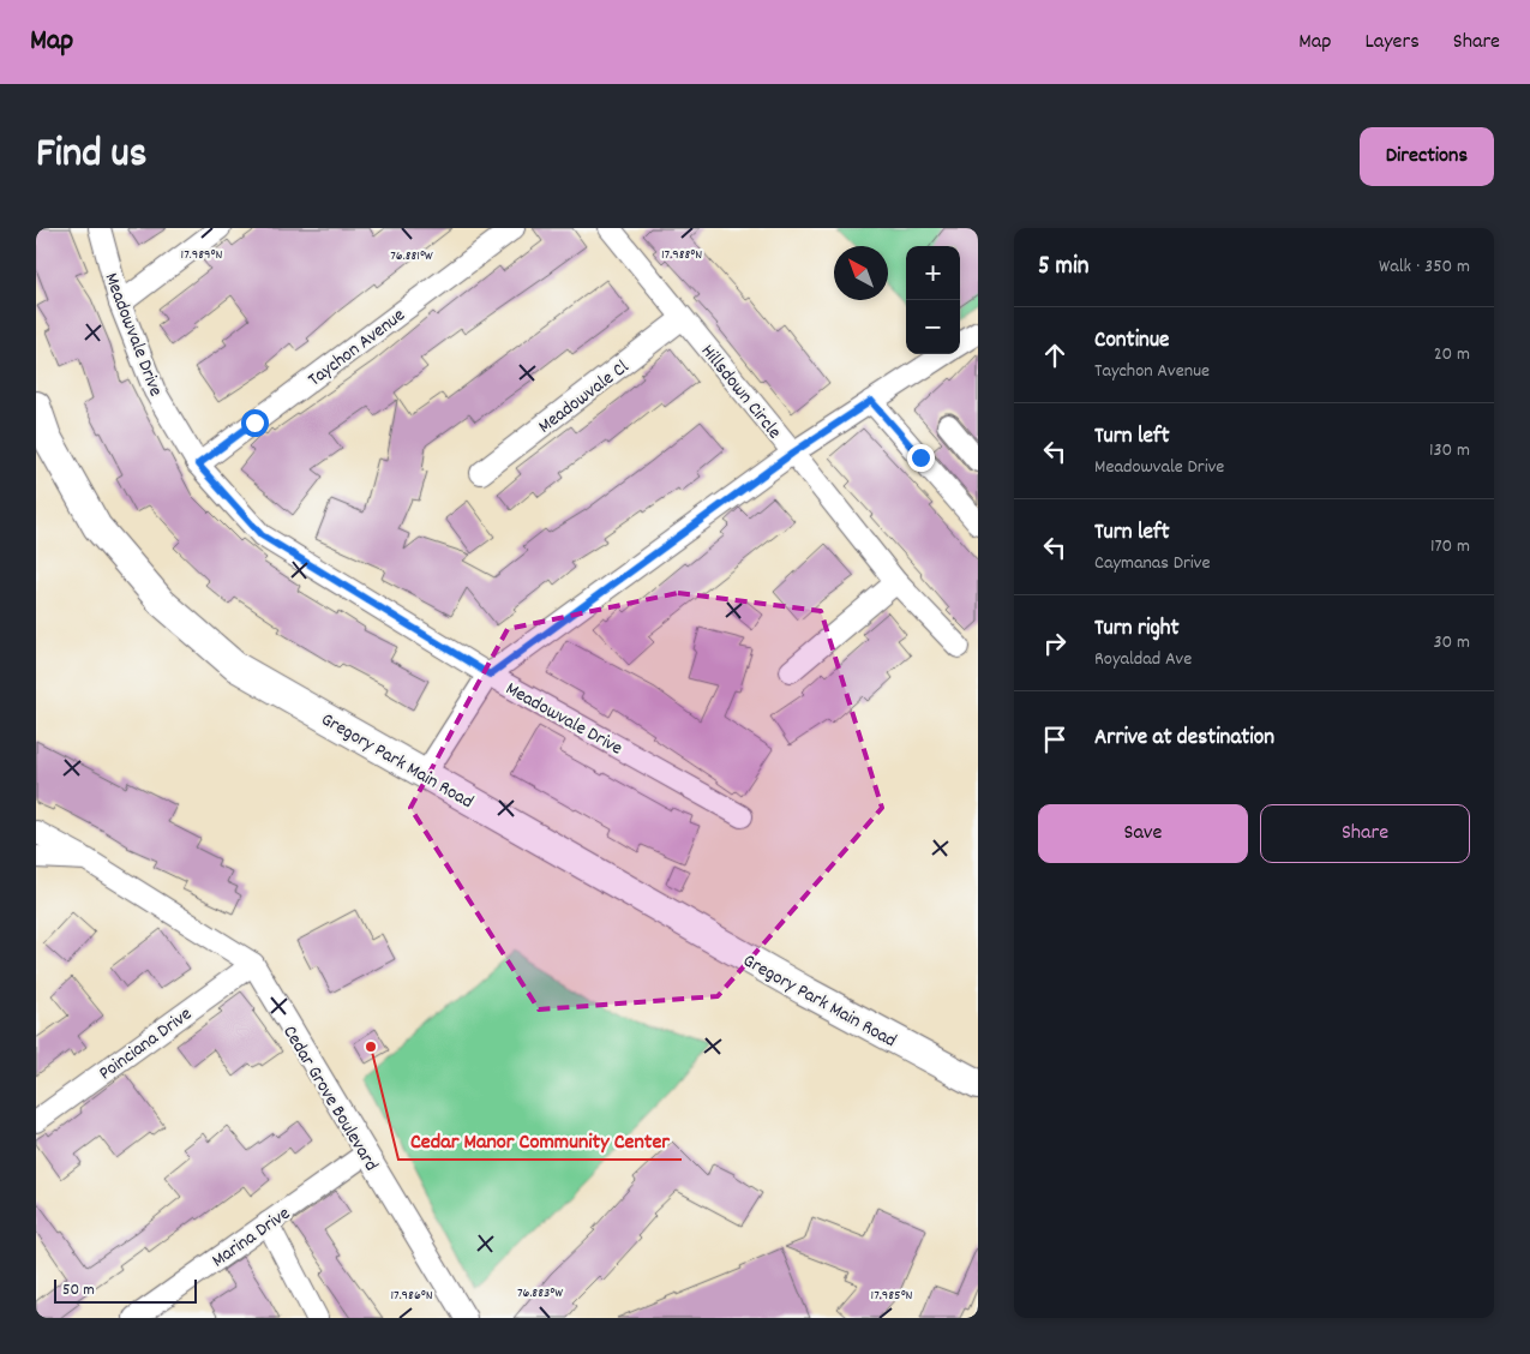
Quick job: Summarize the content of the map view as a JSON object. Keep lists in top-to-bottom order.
{
  "streets": {
    "street": [
      "Meadowvale Drive",
      "Taychon Avenue",
      "Hillsdown Circle",
      "Meadowvale Cl",
      "Gregory Park Main Road",
      "Poinciana Drive",
      "Cedar Grove Boulevard",
      "Marina Drive"
    ]
  },
  "crossings": [
    ["Meadowvale Drive", "Taychon Avenue"],
    ["Hillsdown Circle", "Meadowvale Cl"],
    ["Poinciana Drive", "Cedar Grove Boulevard"],
    ["Cedar Grove Boulevard", "Marina Drive"]
  ],
  "places": ["Cedar Manor Community Center"],
  "scale_bar": "50 m",
  "north": "top left",
  "page": {
    "header": "Map",
    "nav": ["Map", "Layers", "Share"],
    "title": "Find us",
    "buttons": [
      "Directions",
      ["Save", "Share"]
    ],
    "heading": ["5 min", "Walk · 350 m"],
    "map_buttons": ["+", "−"],
    "list": [
      ["Continue", "Taychon Avenue", "20 m"],
      ["Turn left", "Meadowvale Drive", "130 m"],
      ["Turn left", "Caymanas Drive", "170 m"],
      ["Turn right", "Royaldad Ave", "30 m"],
      "Arrive at destination"
    ],
    "scale": "50 m"
  },
  "coordinates": [
    "17.988°N",
    "17.989°N",
    "76.881°W",
    "76.883°W",
    "17.986°N",
    "17.985°N"
  ]
}
